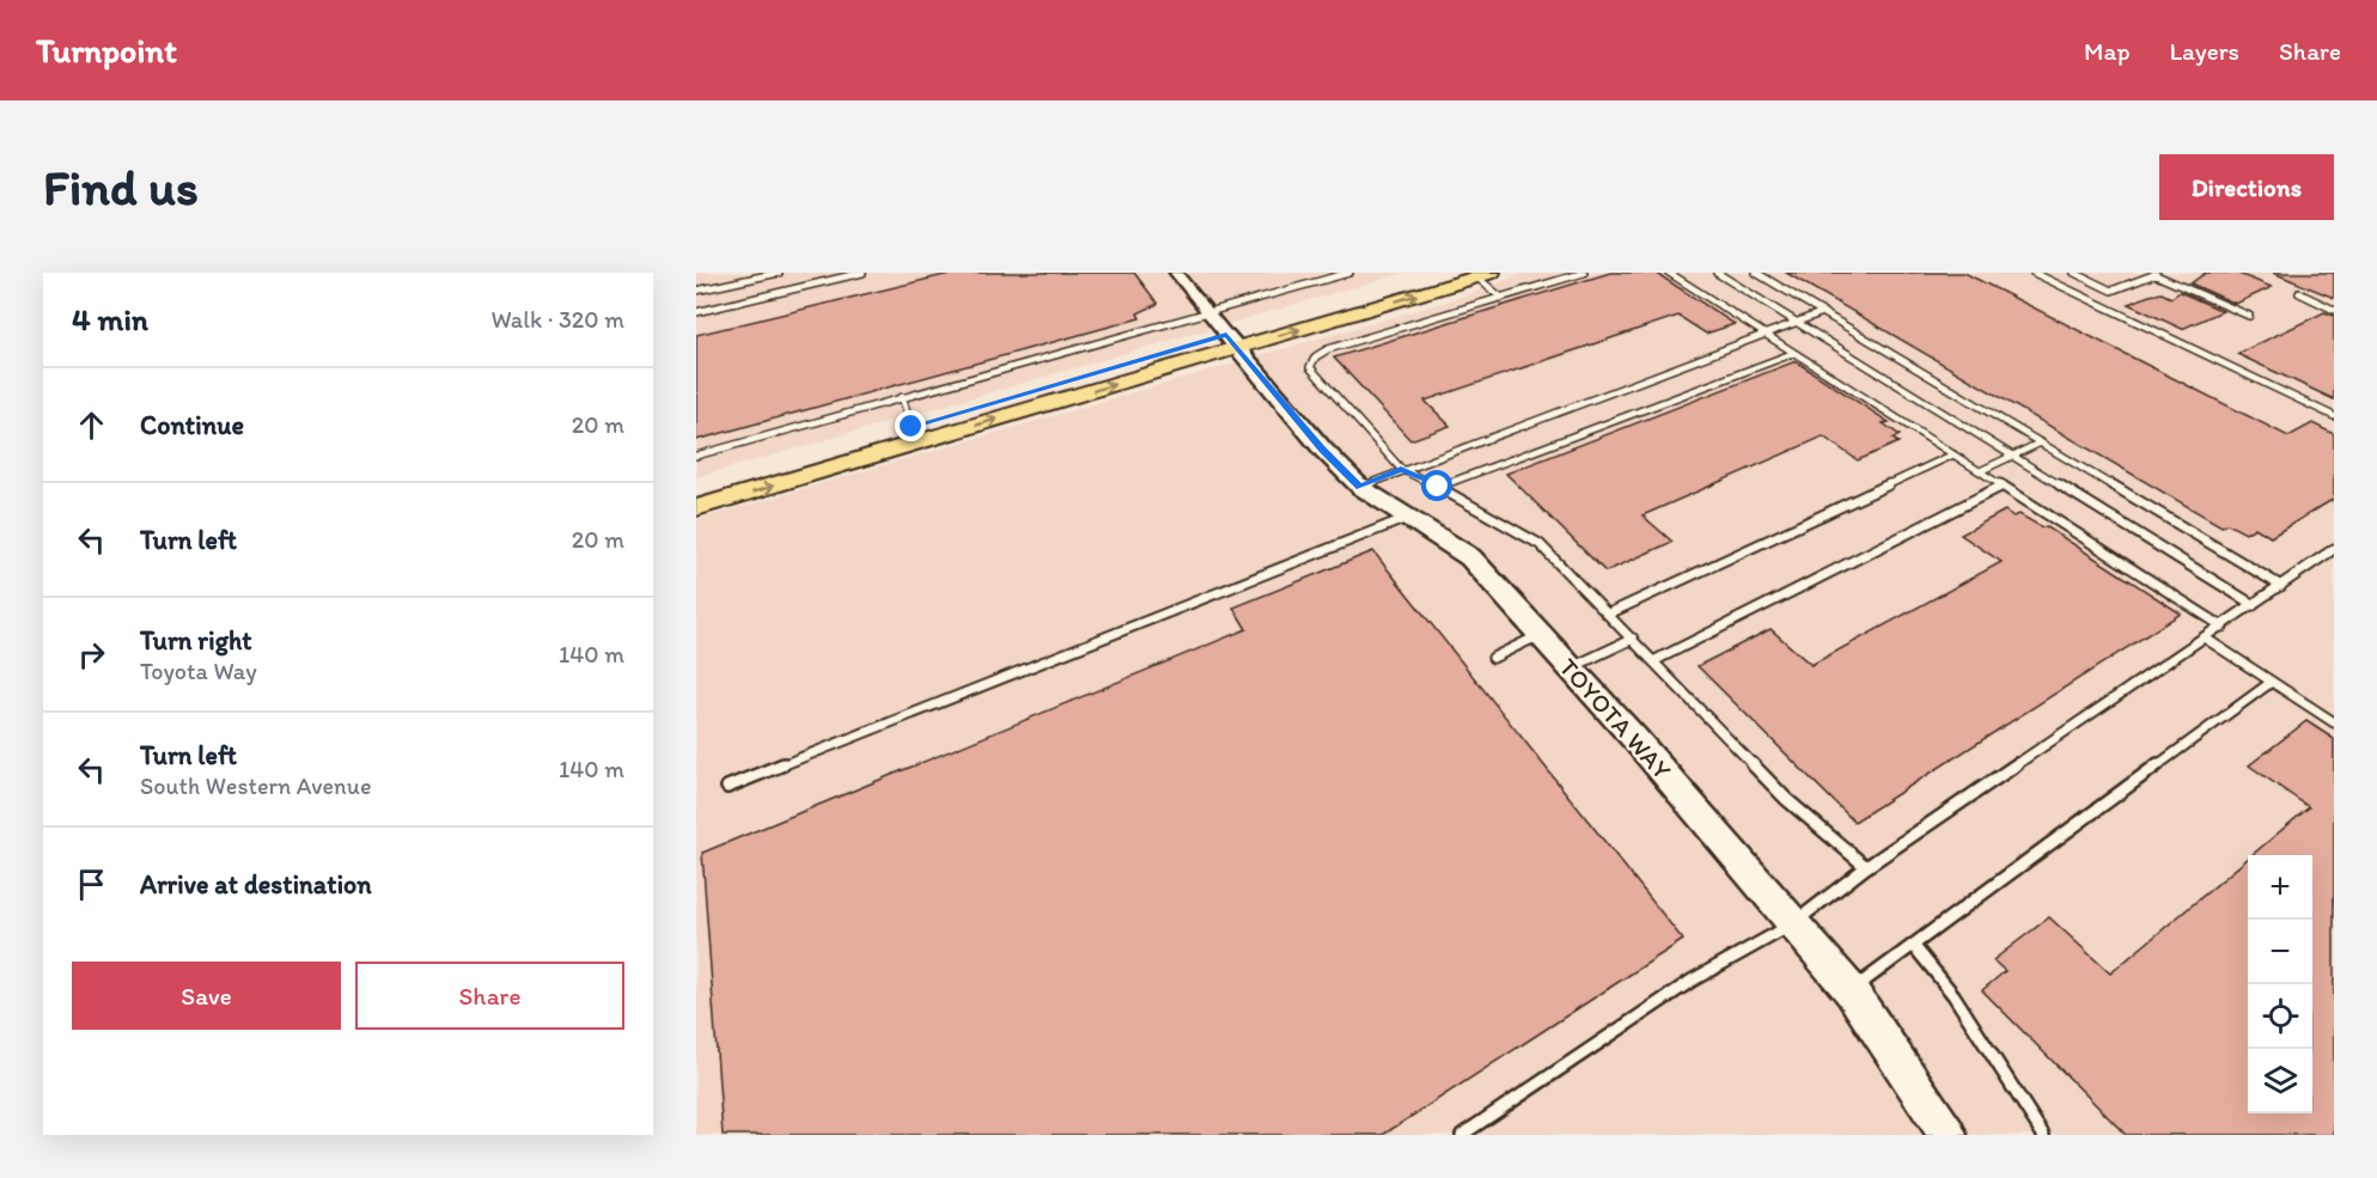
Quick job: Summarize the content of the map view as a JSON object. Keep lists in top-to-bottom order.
{
  "streets": {
    "street": ["TOYOTA WAY"]
  },
  "page": {
    "header": "Turnpoint",
    "nav": ["Map", "Layers", "Share"],
    "buttons": [
      "Directions",
      ["Save", "Share"]
    ],
    "title": "Find us",
    "heading": ["4 min", "Walk · 320 m"],
    "list": [
      ["Continue", "20 m"],
      ["Turn left", "20 m"],
      ["Turn right", "Toyota Way", "140 m"],
      ["Turn left", "South Western Avenue", "140 m"],
      "Arrive at destination"
    ],
    "map_buttons": ["+", "−"]
  }
}
